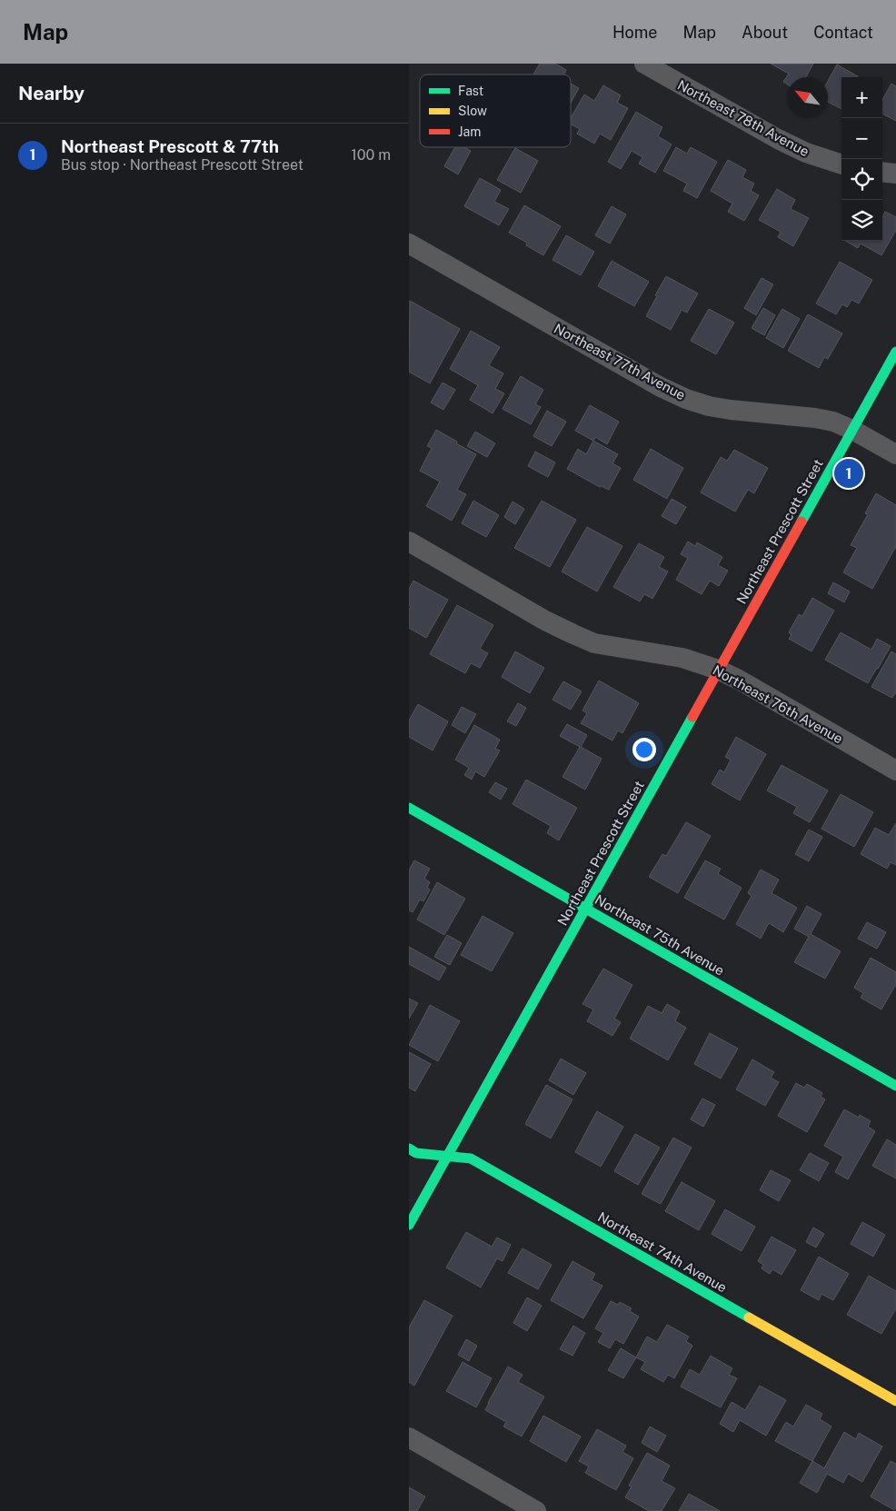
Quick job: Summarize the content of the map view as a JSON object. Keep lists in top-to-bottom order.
{
  "streets": {
    "street": [
      "Northeast 78th Avenue",
      "Northeast 77th Avenue",
      "Northeast Prescott Street",
      "Northeast 76th Avenue",
      "Northeast 75th Avenue",
      "Northeast 74th Avenue"
    ]
  },
  "crossings": [
    ["Northeast 77th Avenue", "Northeast Prescott Street"],
    ["Northeast Prescott Street", "Northeast 76th Avenue"],
    ["Northeast Prescott Street", "Northeast 75th Avenue"],
    ["Northeast Prescott Street", "Northeast 74th Avenue"]
  ],
  "legend": ["Fast", "Slow", "Jam"],
  "north": "top left",
  "page": {
    "header": "Map",
    "nav": [
      "Home",
      "Map",
      "About",
      "Contact"
    ],
    "heading": "Nearby",
    "map_buttons": ["+", "−"],
    "list": [
      {
        "mark": "1",
        "name": "Northeast Prescott & 77th",
        "note": "Bus stop · Northeast Prescott Street",
        "value": "100 m"
      }
    ],
    "pins": "1"
  }
}
